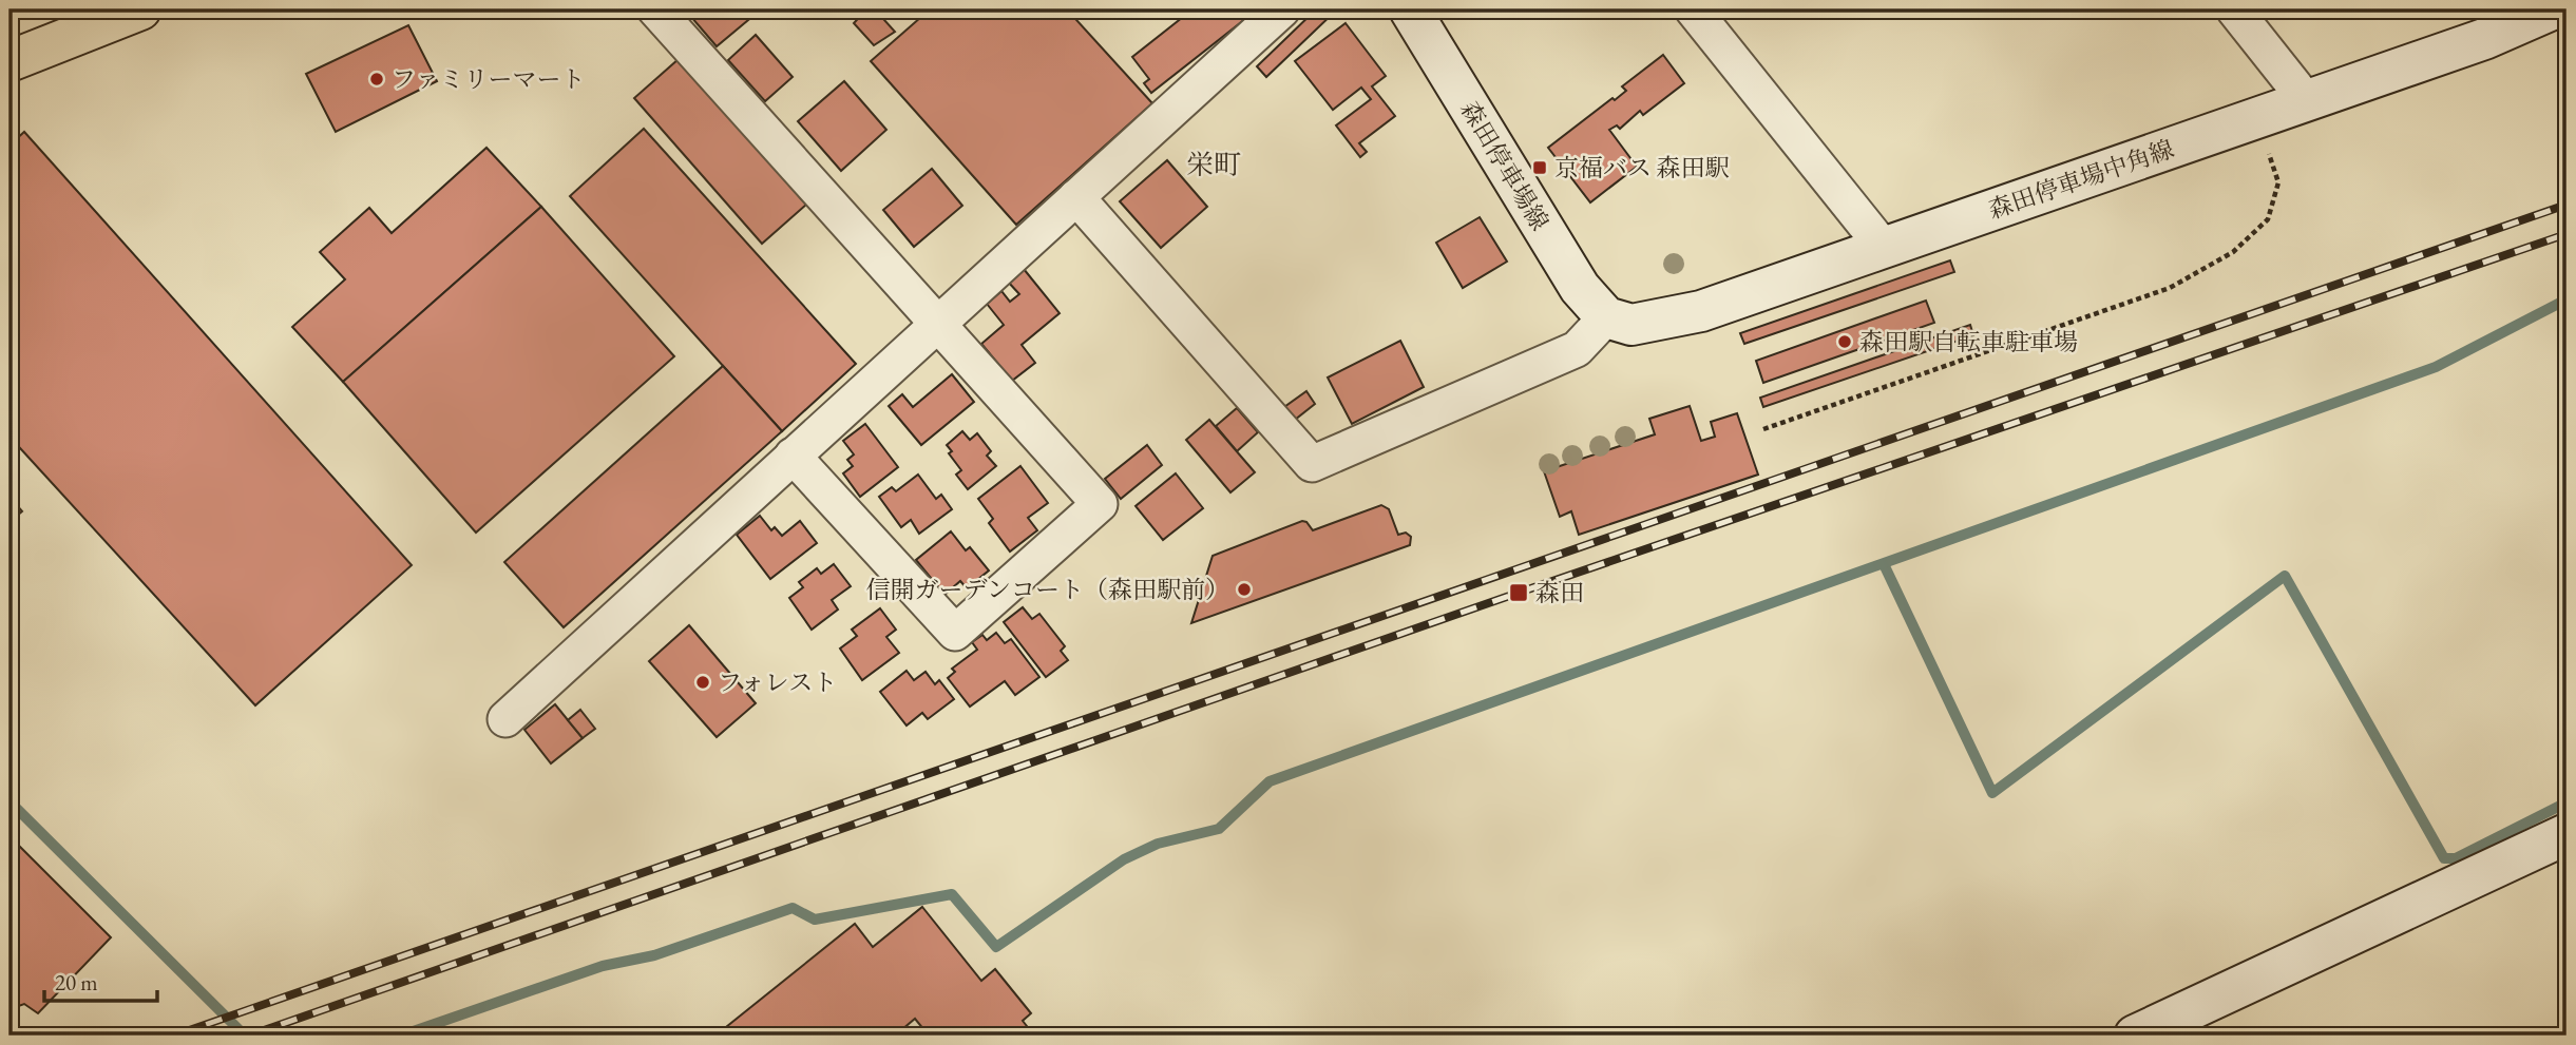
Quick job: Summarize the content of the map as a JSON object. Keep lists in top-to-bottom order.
{
  "streets": {
    "main road": ["森田停車場線", "森田停車場中角線"]
  },
  "crossings": [
    ["森田停車場線", "森田停車場中角線"]
  ],
  "districts": ["栄町"],
  "places": {
    "other": [
      "ファミリーマート",
      "森田駅自転車駐車場",
      "信開ガーデンコート（森田駅前）",
      "フォレスト"
    ],
    "transit": ["京福バス 森田駅", "森田"]
  },
  "scale_bar": "20 m"
}
